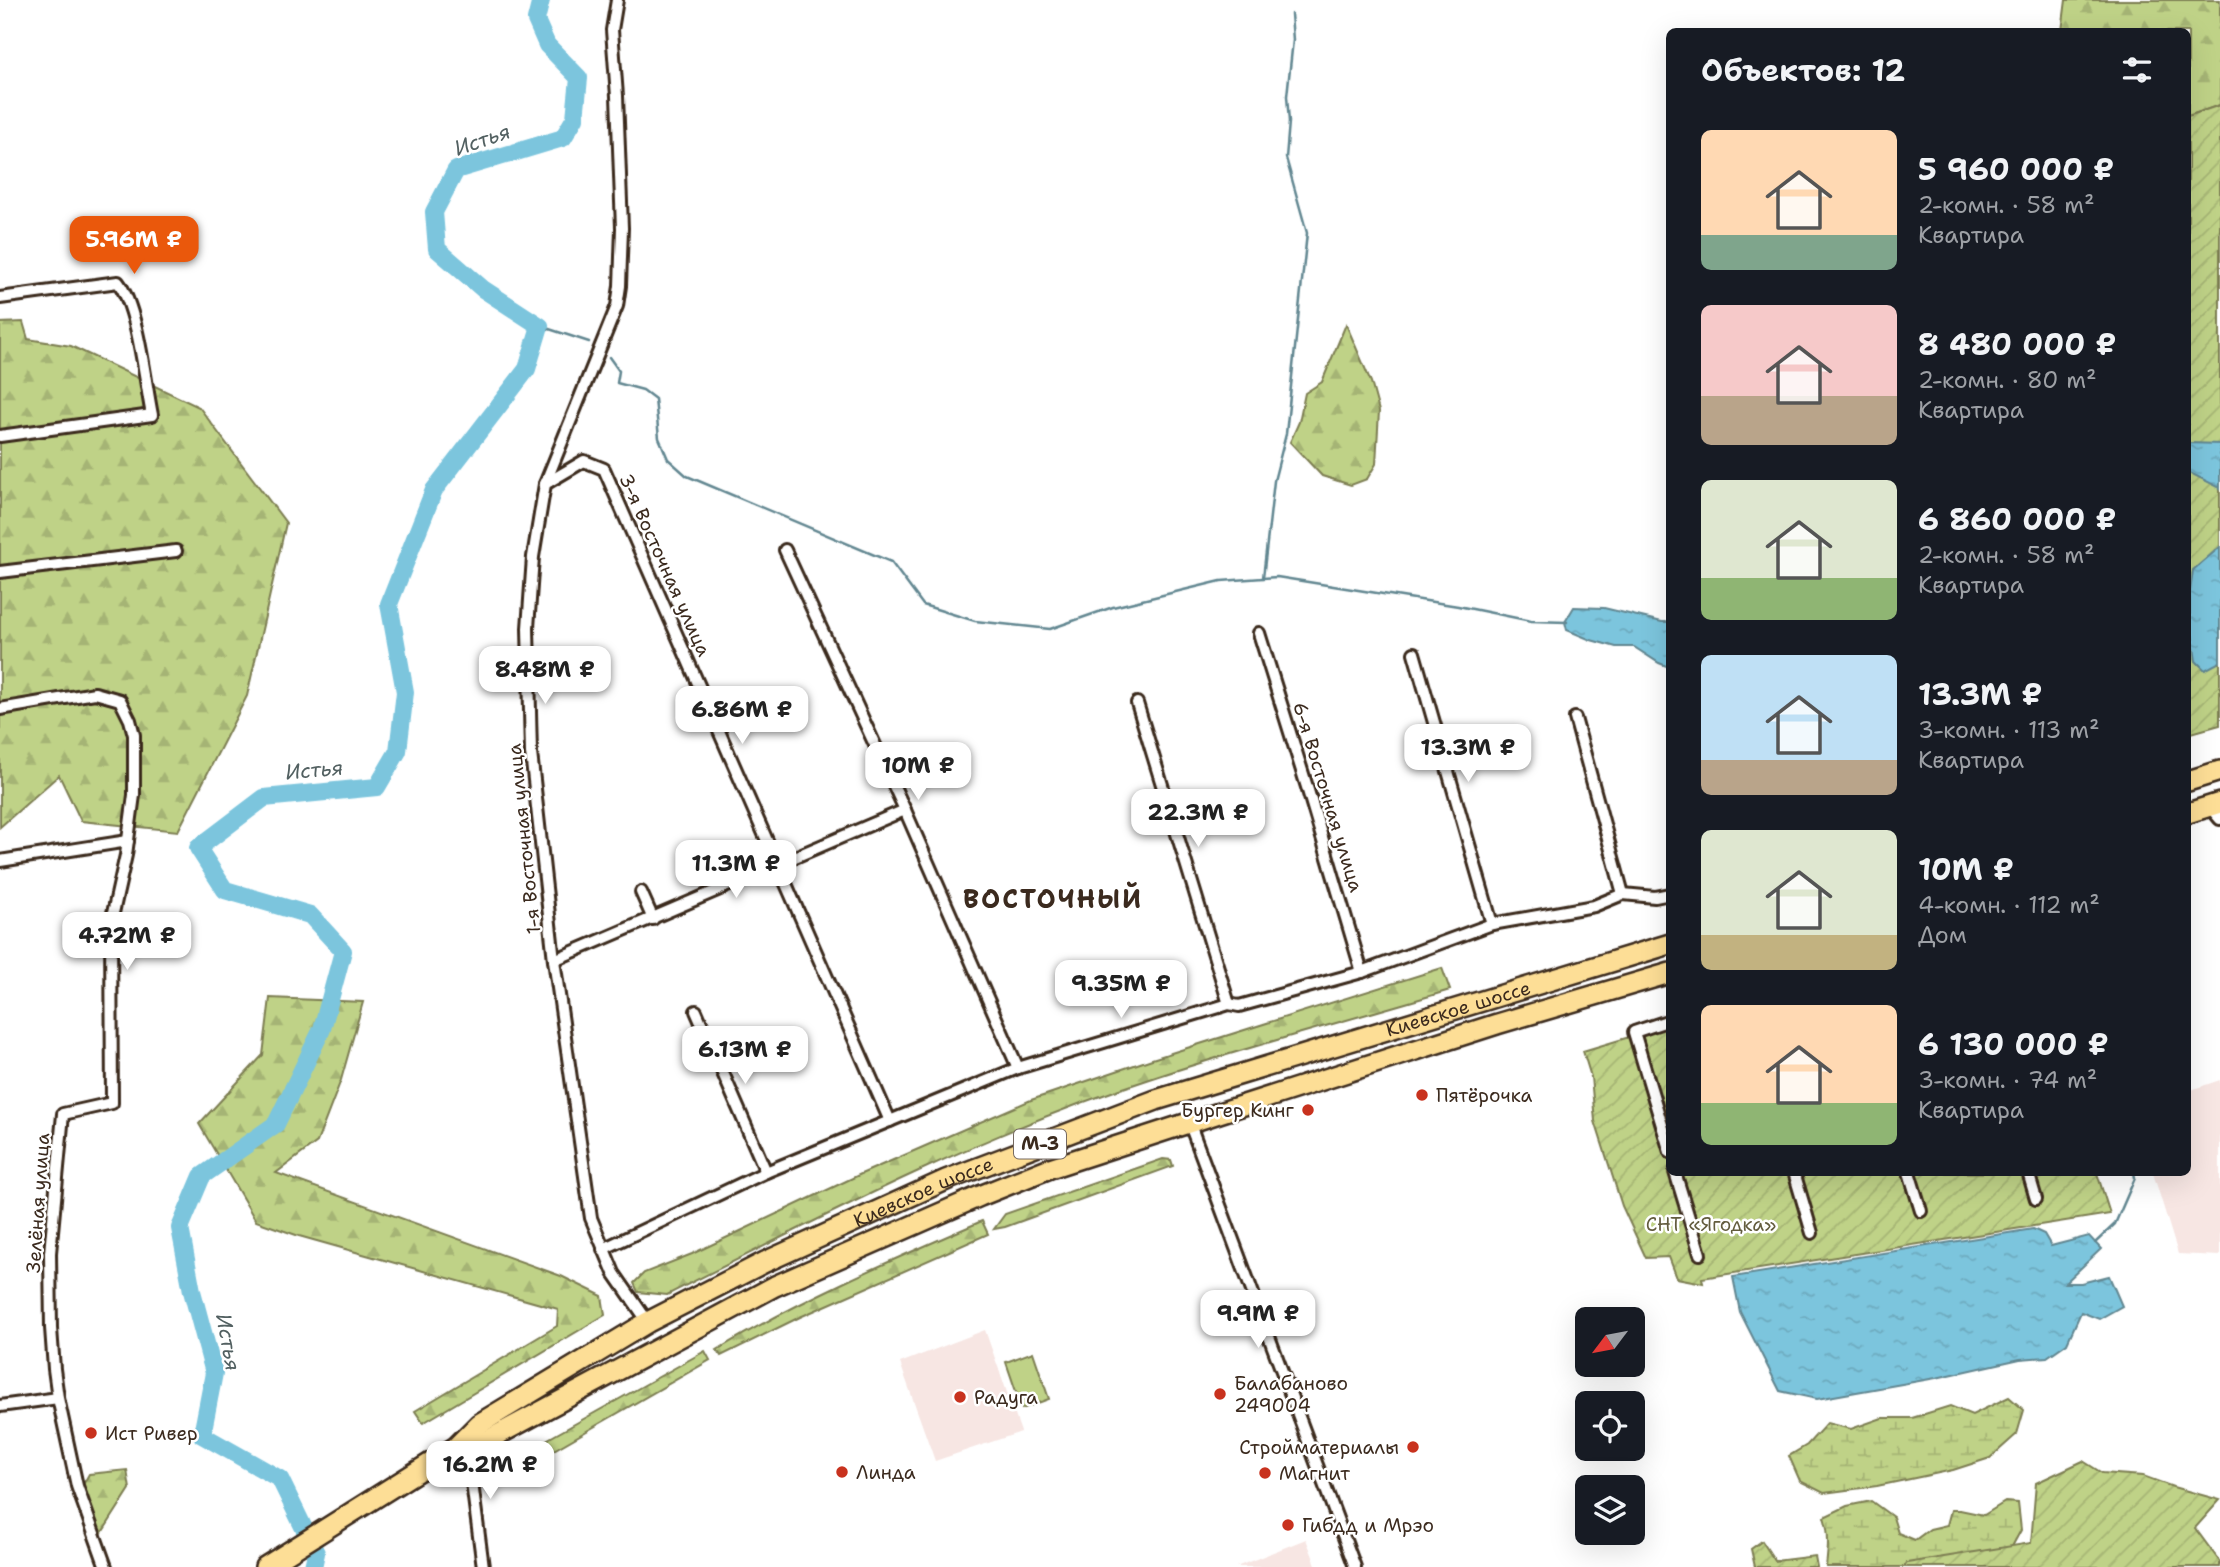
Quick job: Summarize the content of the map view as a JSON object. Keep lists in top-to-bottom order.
{
  "streets": {
    "highway": ["Киевское шоссе", "М-3"],
    "street": [
      "3-я Восточная улица",
      "6-я Восточная улица",
      "1-я Восточная улица",
      "Зелёная улица"
    ]
  },
  "crossings": [
    ["3-я Восточная улица", "1-я Восточная улица"],
    ["1-я Восточная улица", "Киевское шоссе"]
  ],
  "districts": ["ВОСТОЧНЫЙ"],
  "water": ["Истья"],
  "parks": ["СНТ «Ягодка»"],
  "places": [
    "Пятёрочка",
    "Бургер Кинг",
    "Балабаново 249004",
    "Радуга",
    "Ист Ривер",
    "Стройматериалы",
    "Линда",
    "Магнит",
    "Гибдд и Мрэо"
  ],
  "north": "bottom left",
  "page": {
    "heading": "Объектов: 12",
    "list": [
      {
        "name": "5 960 000 ₽",
        "note": "2-комн. · 58 m² · Квартира"
      },
      {
        "name": "8 480 000 ₽",
        "note": "2-комн. · 80 m² · Квартира"
      },
      {
        "name": "6 860 000 ₽",
        "note": "2-комн. · 58 m² · Квартира"
      },
      {
        "name": "13.3M ₽",
        "note": "3-комн. · 113 m² · Квартира"
      },
      {
        "name": "10M ₽",
        "note": "4-комн. · 112 m² · Дом"
      },
      {
        "name": "6 130 000 ₽",
        "note": "3-комн. · 74 m² · Квартира"
      }
    ],
    "price": [
      "5.96M ₽",
      "8.48M ₽",
      "6.86M ₽",
      "13.3M ₽",
      "10M ₽",
      "22.3M ₽",
      "11.3M ₽",
      "4.72M ₽",
      "9.35M ₽",
      "6.13M ₽",
      "9.9M ₽",
      "16.2M ₽"
    ]
  }
}
